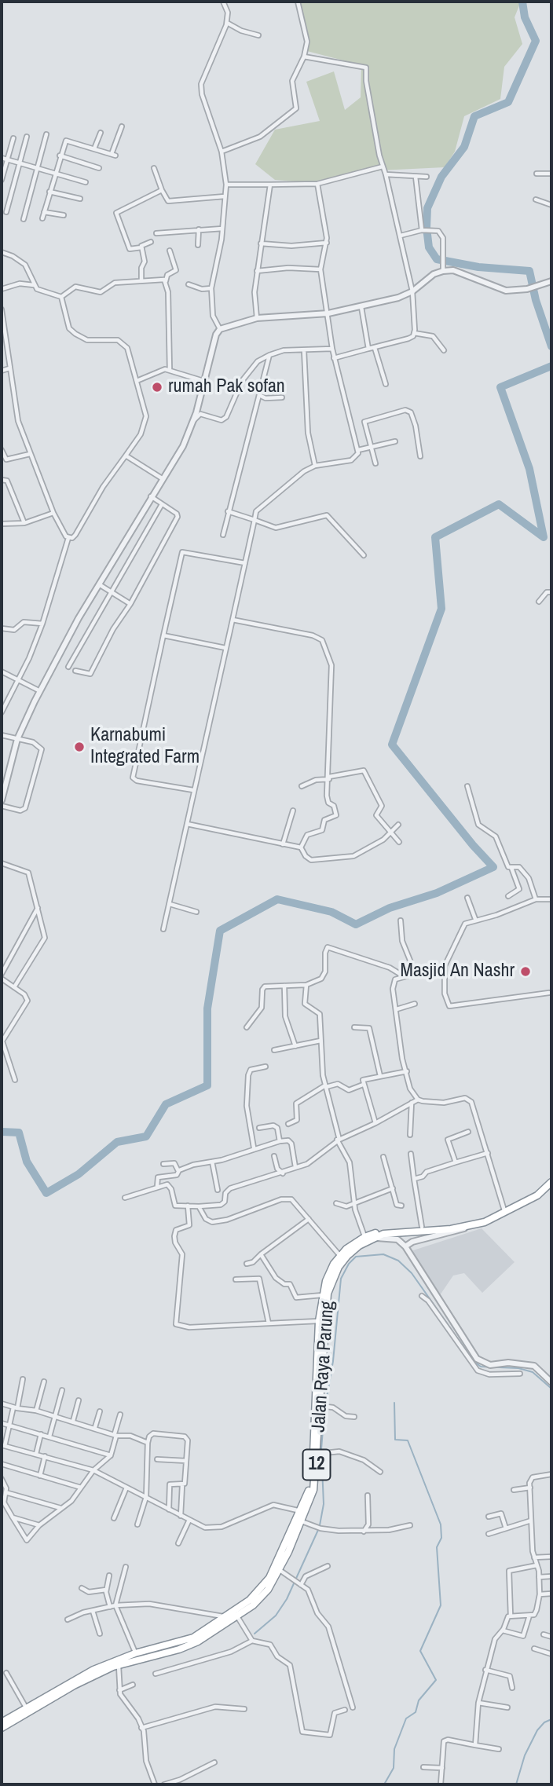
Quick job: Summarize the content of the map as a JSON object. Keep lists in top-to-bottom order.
{
  "streets": {
    "highway": ["Jalan Raya Parung", "12"]
  },
  "places": ["rumah Pak sofan", "Karnabumi Integrated Farm", "Masjid An Nashr"]
}
